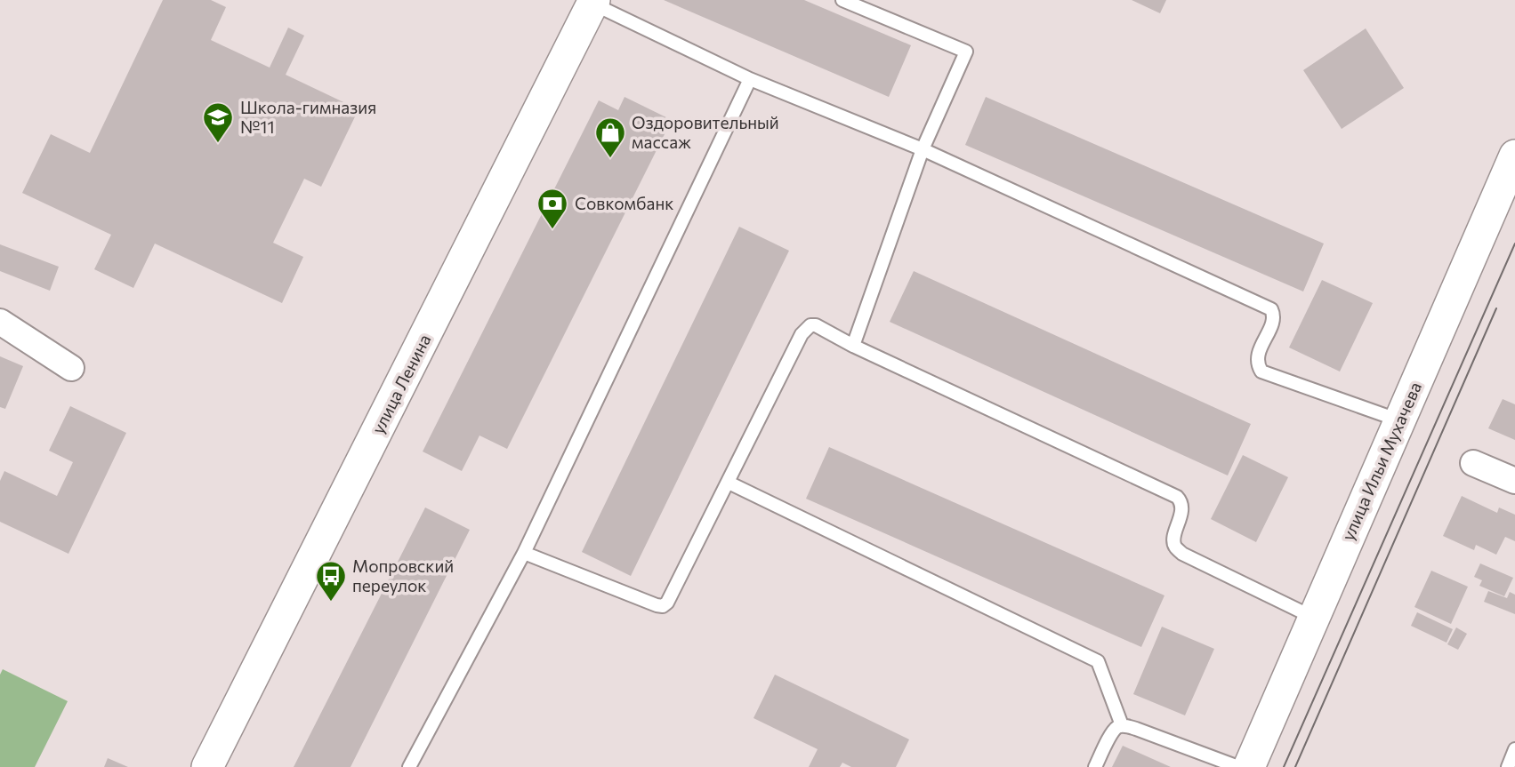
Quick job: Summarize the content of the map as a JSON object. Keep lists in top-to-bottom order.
{
  "streets": {
    "street": ["улица Ленина", "улица Ильи Мухачева"]
  },
  "places": {
    "school or university": ["Школа-гимназия №11"],
    "shop": ["Оздоровительный массаж"],
    "bank": ["Совкомбанк"],
    "bus stop": ["Мопровский переулок"]
  }
}
